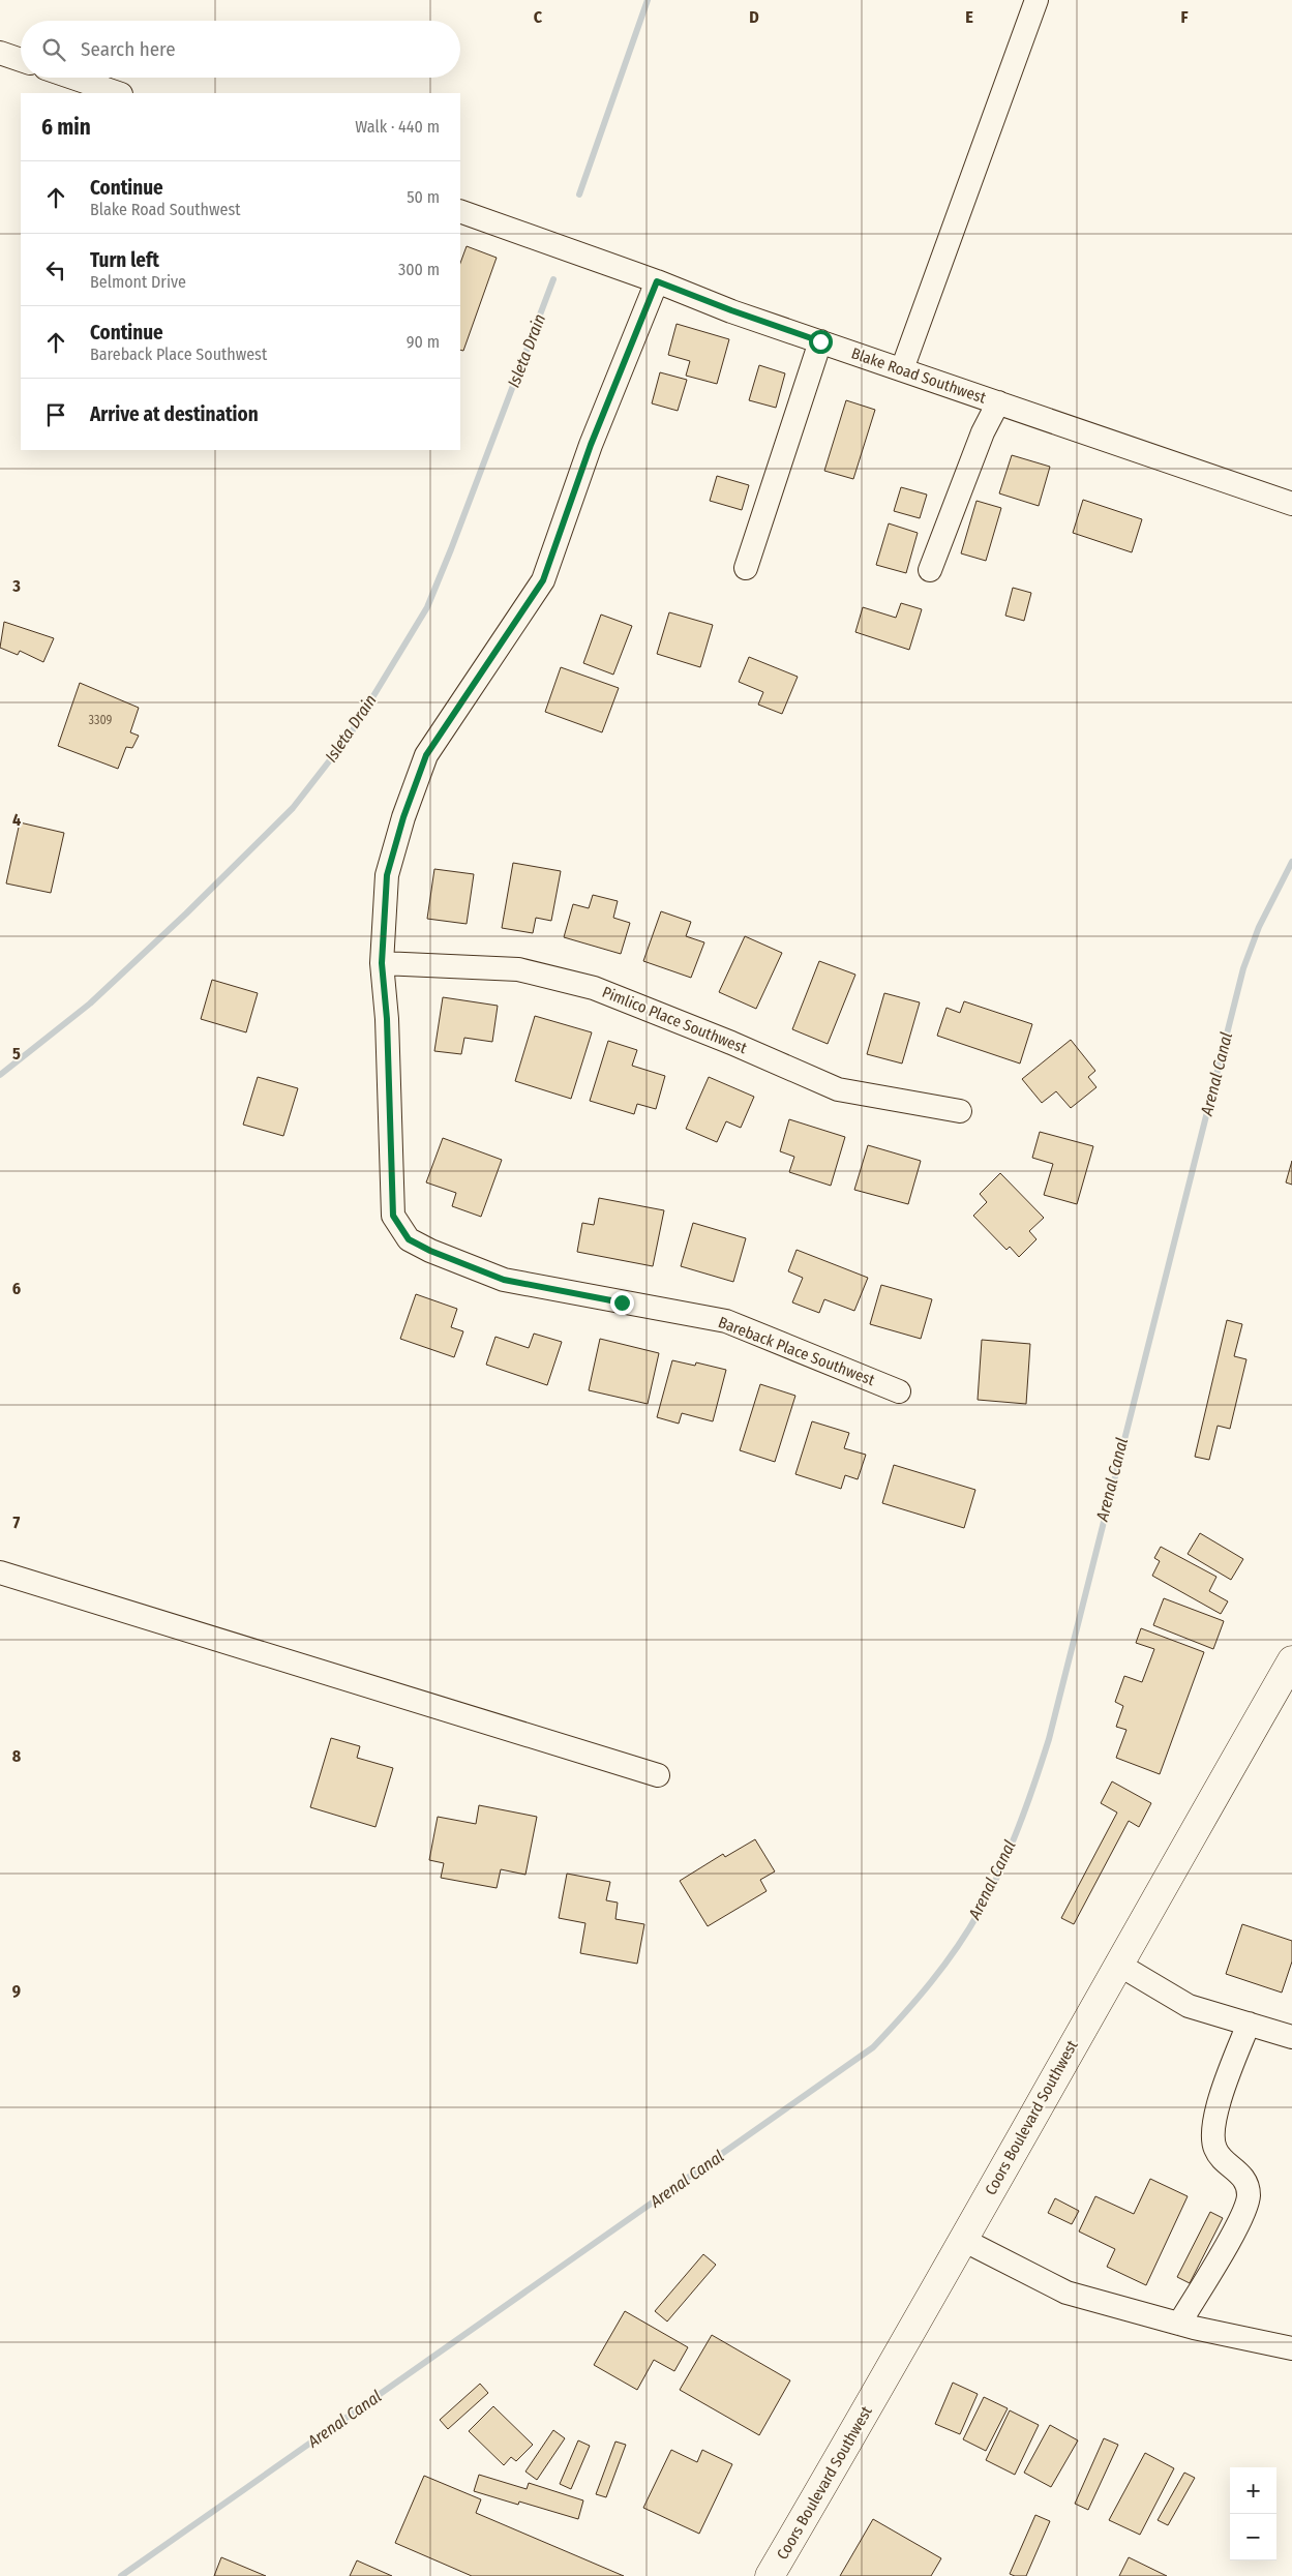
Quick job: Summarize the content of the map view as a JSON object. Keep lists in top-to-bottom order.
{
  "streets": {
    "main road": ["Coors Boulevard Southwest"],
    "street": ["Blake Road Southwest", "Pimlico Place Southwest", "Bareback Place Southwest"]
  },
  "crossings": [
    ["Blake Road Southwest", "Bareback Place Southwest"],
    ["Pimlico Place Southwest", "Bareback Place Southwest"]
  ],
  "water": ["Isleta Drain", "Arenal Canal"],
  "house_numbers": ["3309"],
  "page": {
    "search": "Search here",
    "heading": ["6 min", "Walk · 440 m"],
    "list": [
      ["Continue", "Blake Road Southwest", "50 m"],
      ["Turn left", "Belmont Drive", "300 m"],
      ["Continue", "Bareback Place Southwest", "90 m"],
      "Arrive at destination"
    ],
    "map_buttons": ["+", "−"]
  },
  "grid": {
    "columns": [
      "C",
      "D",
      "E",
      "F"
    ],
    "rows": [
      "3",
      "4",
      "5",
      "6",
      "7",
      "8",
      "9"
    ]
  }
}
